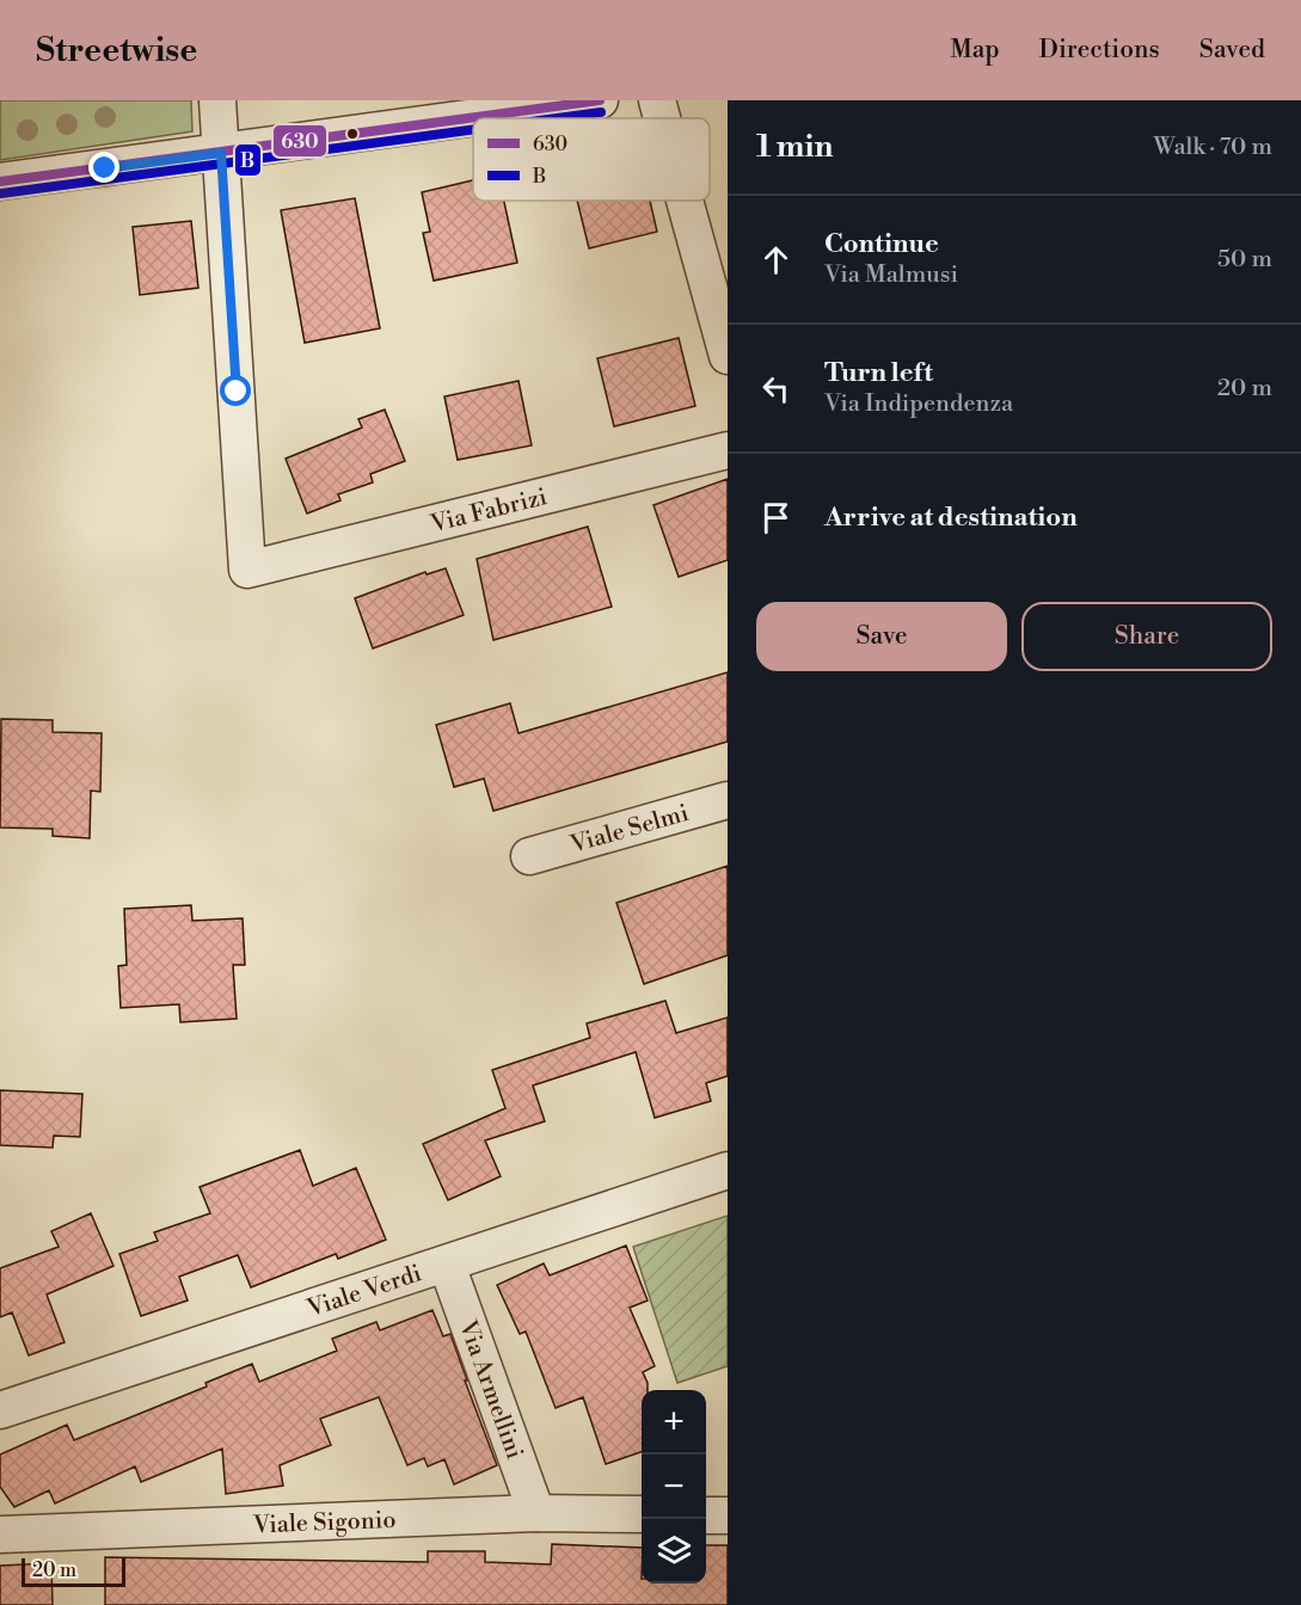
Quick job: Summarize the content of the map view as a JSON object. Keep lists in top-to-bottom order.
{
  "streets": {
    "street": [
      "Via Fabrizi",
      "Viale Selmi",
      "Viale Verdi",
      "Via Armellini",
      "Viale Sigonio"
    ]
  },
  "crossings": [
    ["Viale Verdi", "Via Armellini"],
    ["Via Armellini", "Viale Sigonio"]
  ],
  "lines": ["transit line 630", "transit line B"],
  "legend": ["630", "B"],
  "scale_bar": "20 m",
  "page": {
    "header": "Streetwise",
    "nav": ["Map", "Directions", "Saved"],
    "heading": ["1 min", "Walk · 70 m"],
    "list": [
      ["Continue", "Via Malmusi", "50 m"],
      ["Turn left", "Via Indipendenza", "20 m"],
      "Arrive at destination"
    ],
    "buttons": ["Save", "Share"],
    "map_buttons": ["+", "−"],
    "scale": "20 m"
  }
}
